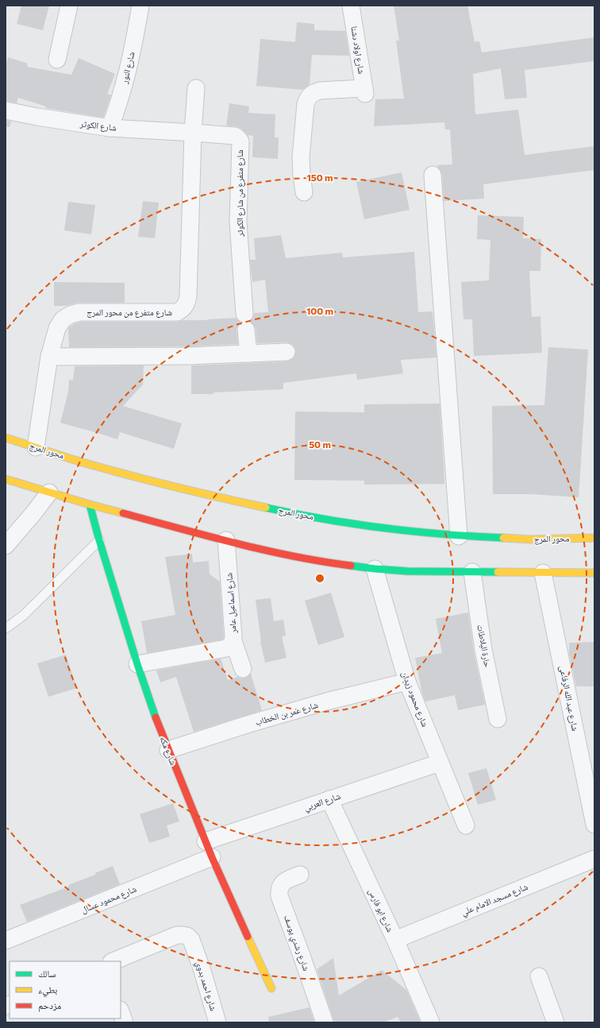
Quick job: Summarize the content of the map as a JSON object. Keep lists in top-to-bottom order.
{
  "streets": {
    "main road": ["محور المرج", "شارع مكه"],
    "street": [
      "شارع اولاد دشنا",
      "شارع النور",
      "شارع الكوثر",
      "شارع متفرع من شارع الكوثر",
      "شارع متفرع من محور المرج",
      "شارع اسماعيل عامر",
      "حارة البلاطات",
      "شارع عبد الله الرفاعى",
      "شارع محمود زيدان",
      "شارع عمر بن الخطاب",
      "شارع العربي",
      "شارع محمود عسال",
      "شارع مسجد الامام علي",
      "شارع ابو فارس",
      "شارع رشدي يوسف",
      "شارع احمد بدوي"
    ]
  },
  "crossings": [
    ["شارع النور", "شارع الكوثر"],
    ["شارع الكوثر", "شارع متفرع من شارع الكوثر"],
    ["شارع الكوثر", "شارع متفرع من محور المرج"],
    ["شارع متفرع من شارع الكوثر", "شارع متفرع من محور المرج"],
    ["شارع متفرع من محور المرج", "محور المرج"],
    ["شارع اسماعيل عامر", "شارع مكه"],
    ["شارع محمود زيدان", "شارع عمر بن الخطاب"],
    ["شارع محمود زيدان", "شارع العربي"],
    ["شارع عمر بن الخطاب", "شارع مكه"],
    ["شارع مكه", "شارع العربي"],
    ["شارع مكه", "شارع محمود عسال"],
    ["شارع العربي", "شارع ابو فارس"],
    ["شارع مسجد الامام علي", "شارع ابو فارس"]
  ],
  "legend": ["سالك", "بطيء", "مزدحم"],
  "rings": ["150 m", "100 m", "50 m"]
}
